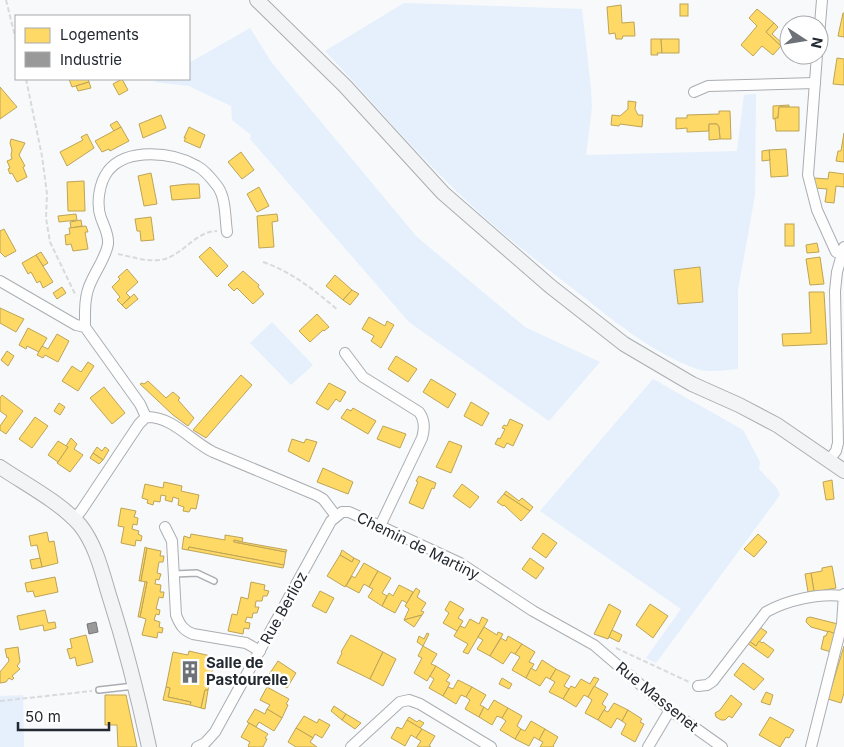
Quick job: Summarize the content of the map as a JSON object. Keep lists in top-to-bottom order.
{
  "streets": {
    "street": ["Chemin de Martiny", "Rue Berlioz", "Rue Massenet"]
  },
  "crossings": [
    ["Chemin de Martiny", "Rue Berlioz"],
    ["Chemin de Martiny", "Rue Massenet"]
  ],
  "places": {
    "building": ["Salle de Pastourelle"]
  },
  "legend": ["Logements", "Industrie"],
  "scale_bar": "50 m",
  "north": "right"
}
